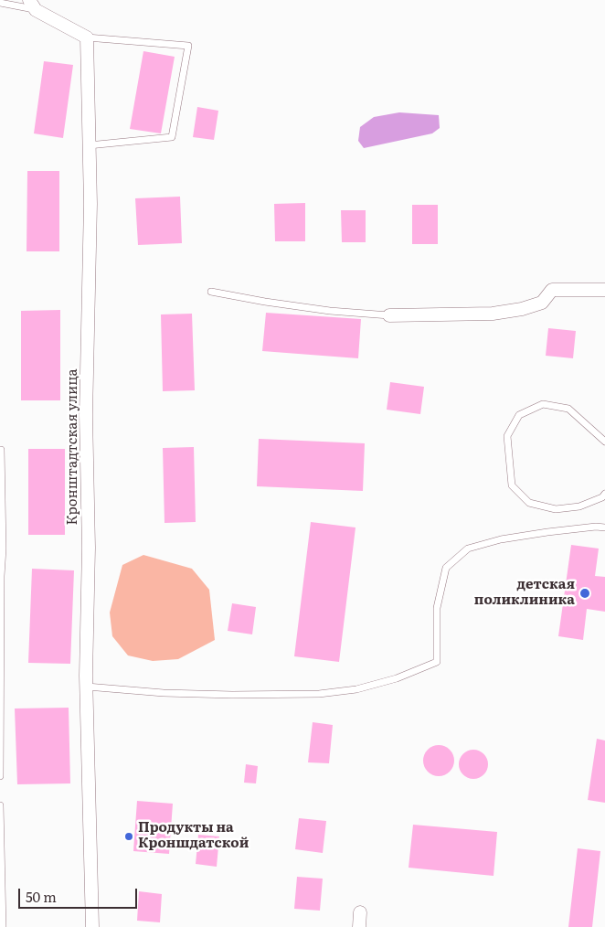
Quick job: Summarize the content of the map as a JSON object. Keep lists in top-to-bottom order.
{
  "streets": {
    "street": ["Кронштадтская улица"]
  },
  "places": ["детская поликлиника", "Продукты на Кроншдатской"],
  "scale_bar": "50 m"
}
